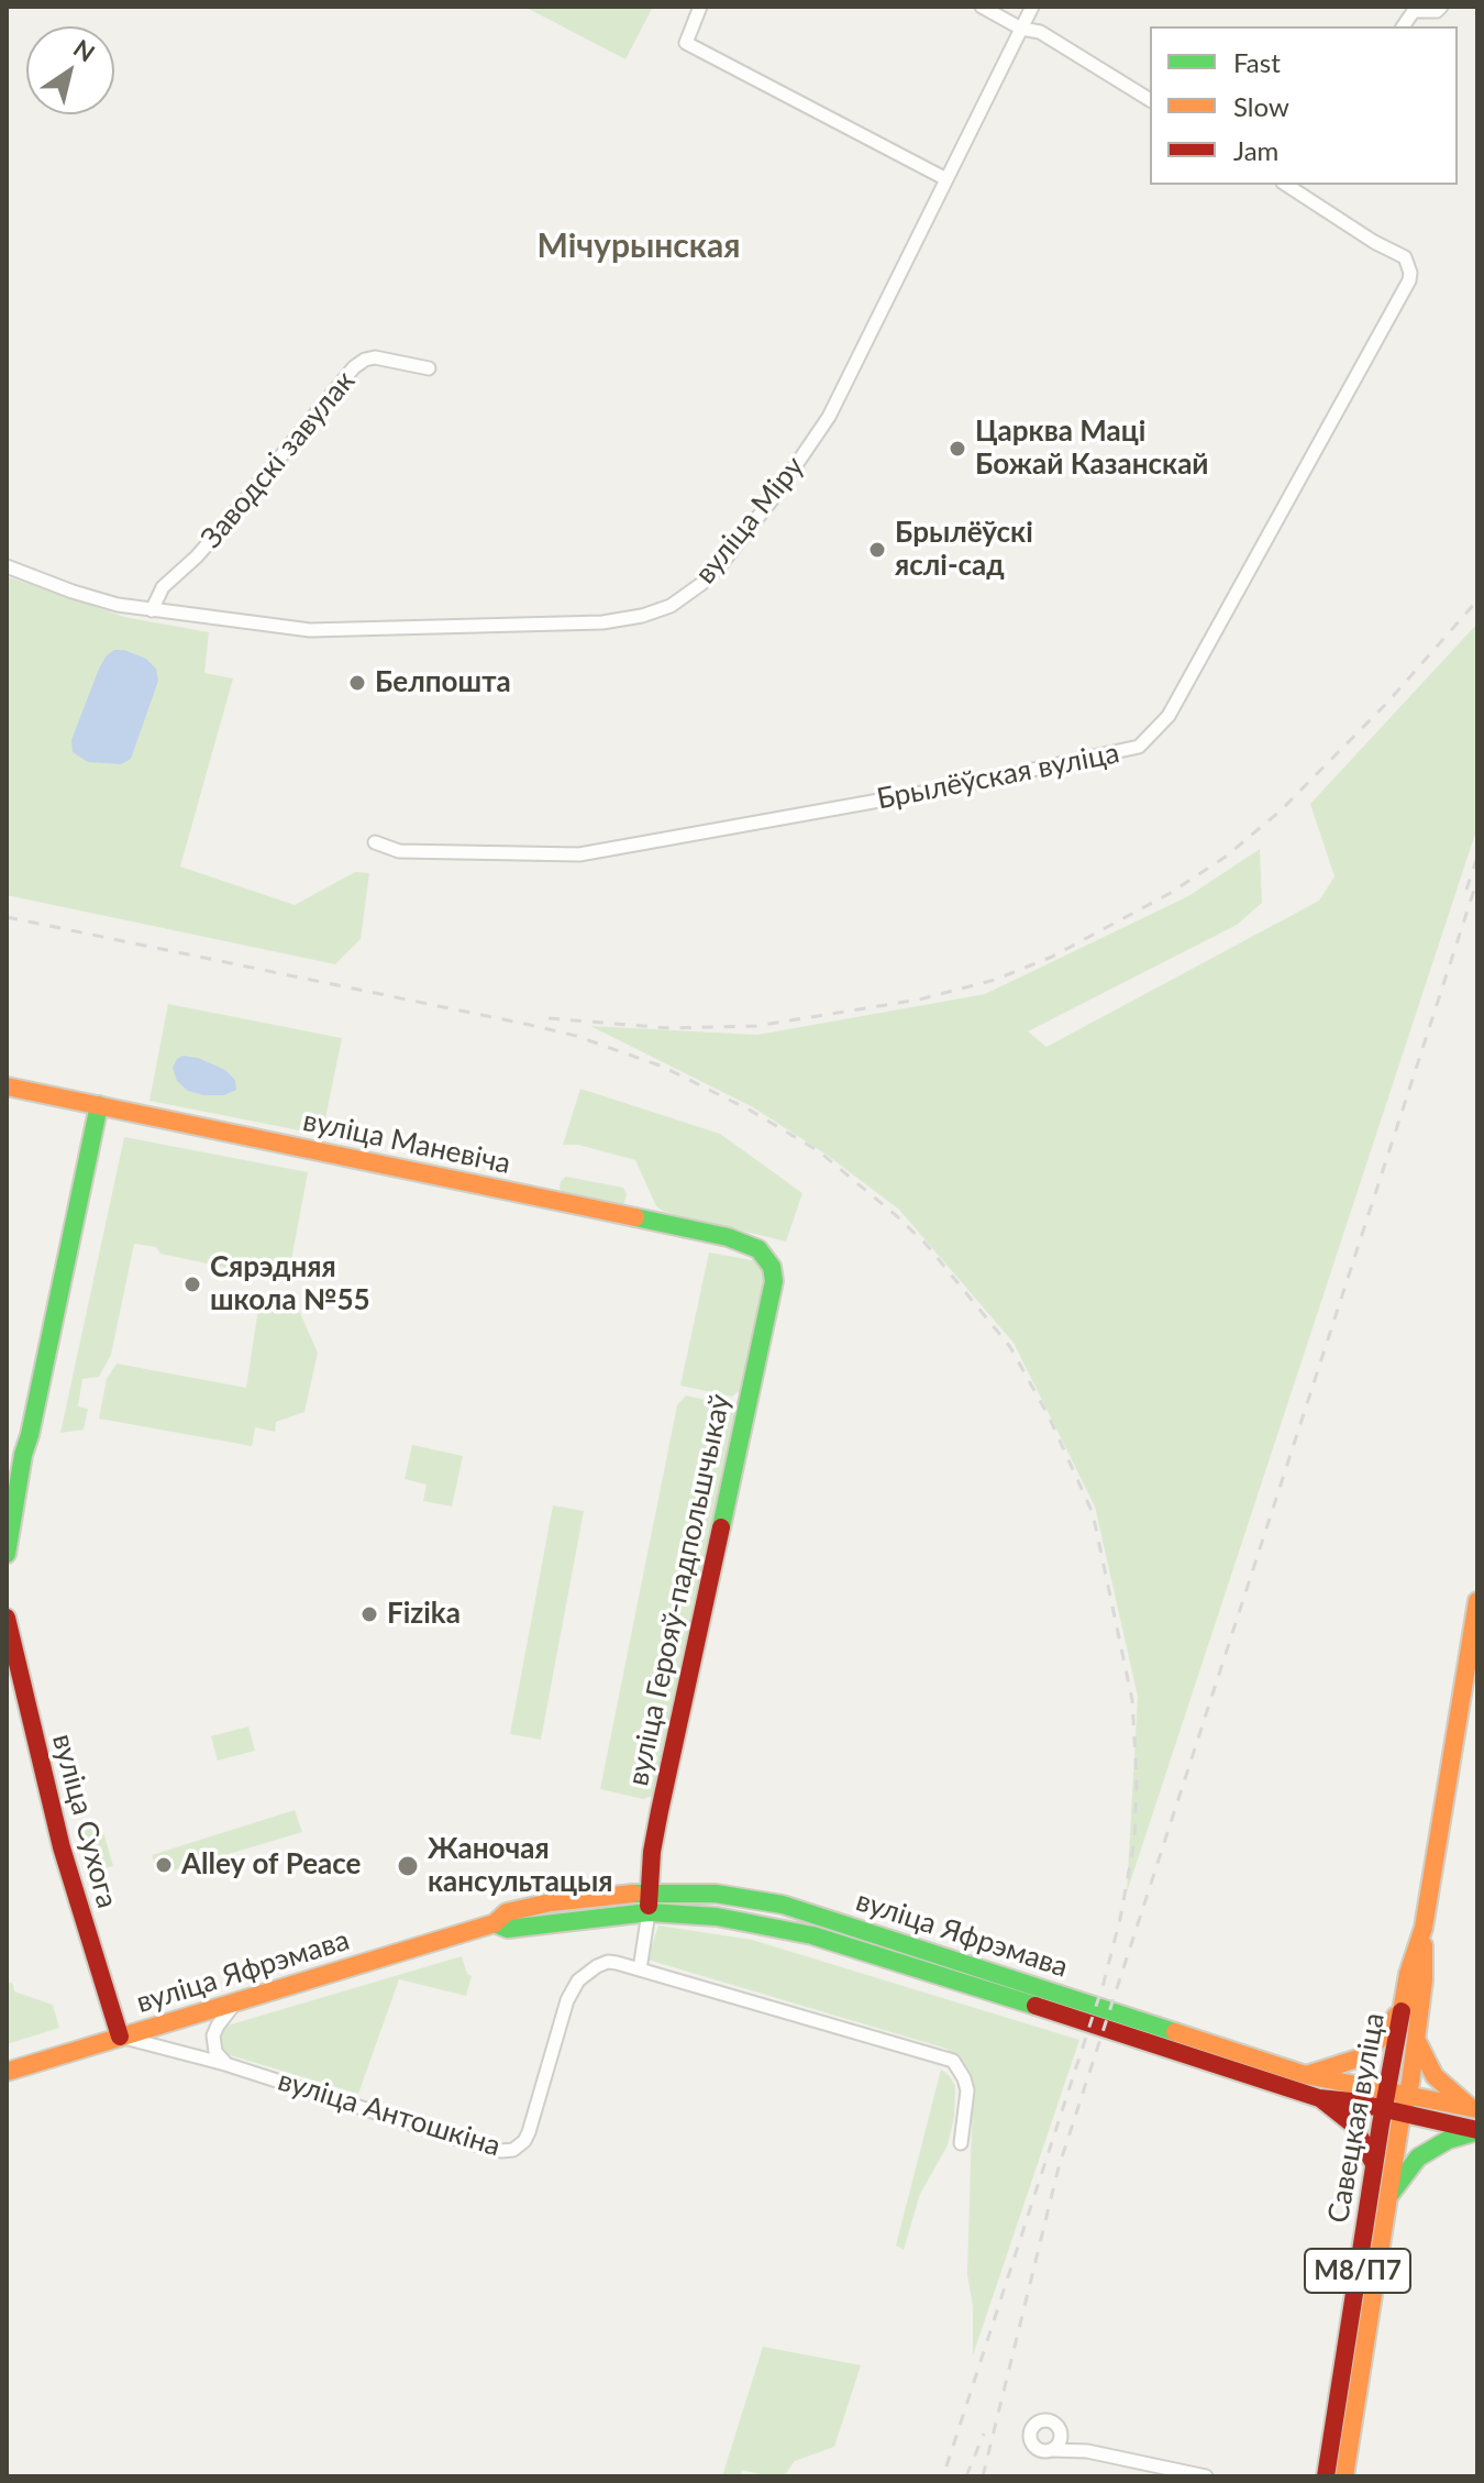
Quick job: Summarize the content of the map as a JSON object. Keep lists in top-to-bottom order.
{
  "streets": {
    "main road": [
      "вуліца Маневіча",
      "вуліца Герояў-падпольшчыкаў",
      "вуліца Сухога",
      "вуліца Яфрэмава",
      "Савецкая вуліца",
      "М8/П7"
    ],
    "street": [
      "Заводскі завулак",
      "вуліца Міру",
      "Брылёўская вуліца",
      "вуліца Антошкіна"
    ]
  },
  "crossings": [
    ["Заводскі завулак", "вуліца Міру"],
    ["вуліца Маневіча", "вуліца Герояў-падпольшчыкаў"],
    ["вуліца Герояў-падпольшчыкаў", "вуліца Яфрэмава"],
    ["вуліца Сухога", "вуліца Яфрэмава"],
    ["вуліца Сухога", "вуліца Антошкіна"],
    ["вуліца Яфрэмава", "вуліца Антошкіна"],
    ["вуліца Яфрэмава", "Савецкая вуліца"]
  ],
  "districts": ["Мічурынская"],
  "places": [
    "Царква Маці Божай Казанскай",
    "Брылёўскі яслі-сад",
    "Белпошта",
    "Сярэдняя школа №55",
    "Fizika",
    "Alley of Peace",
    "Жаночая кансультацыя"
  ],
  "legend": ["Fast", "Slow", "Jam"],
  "north": "top right"
}
